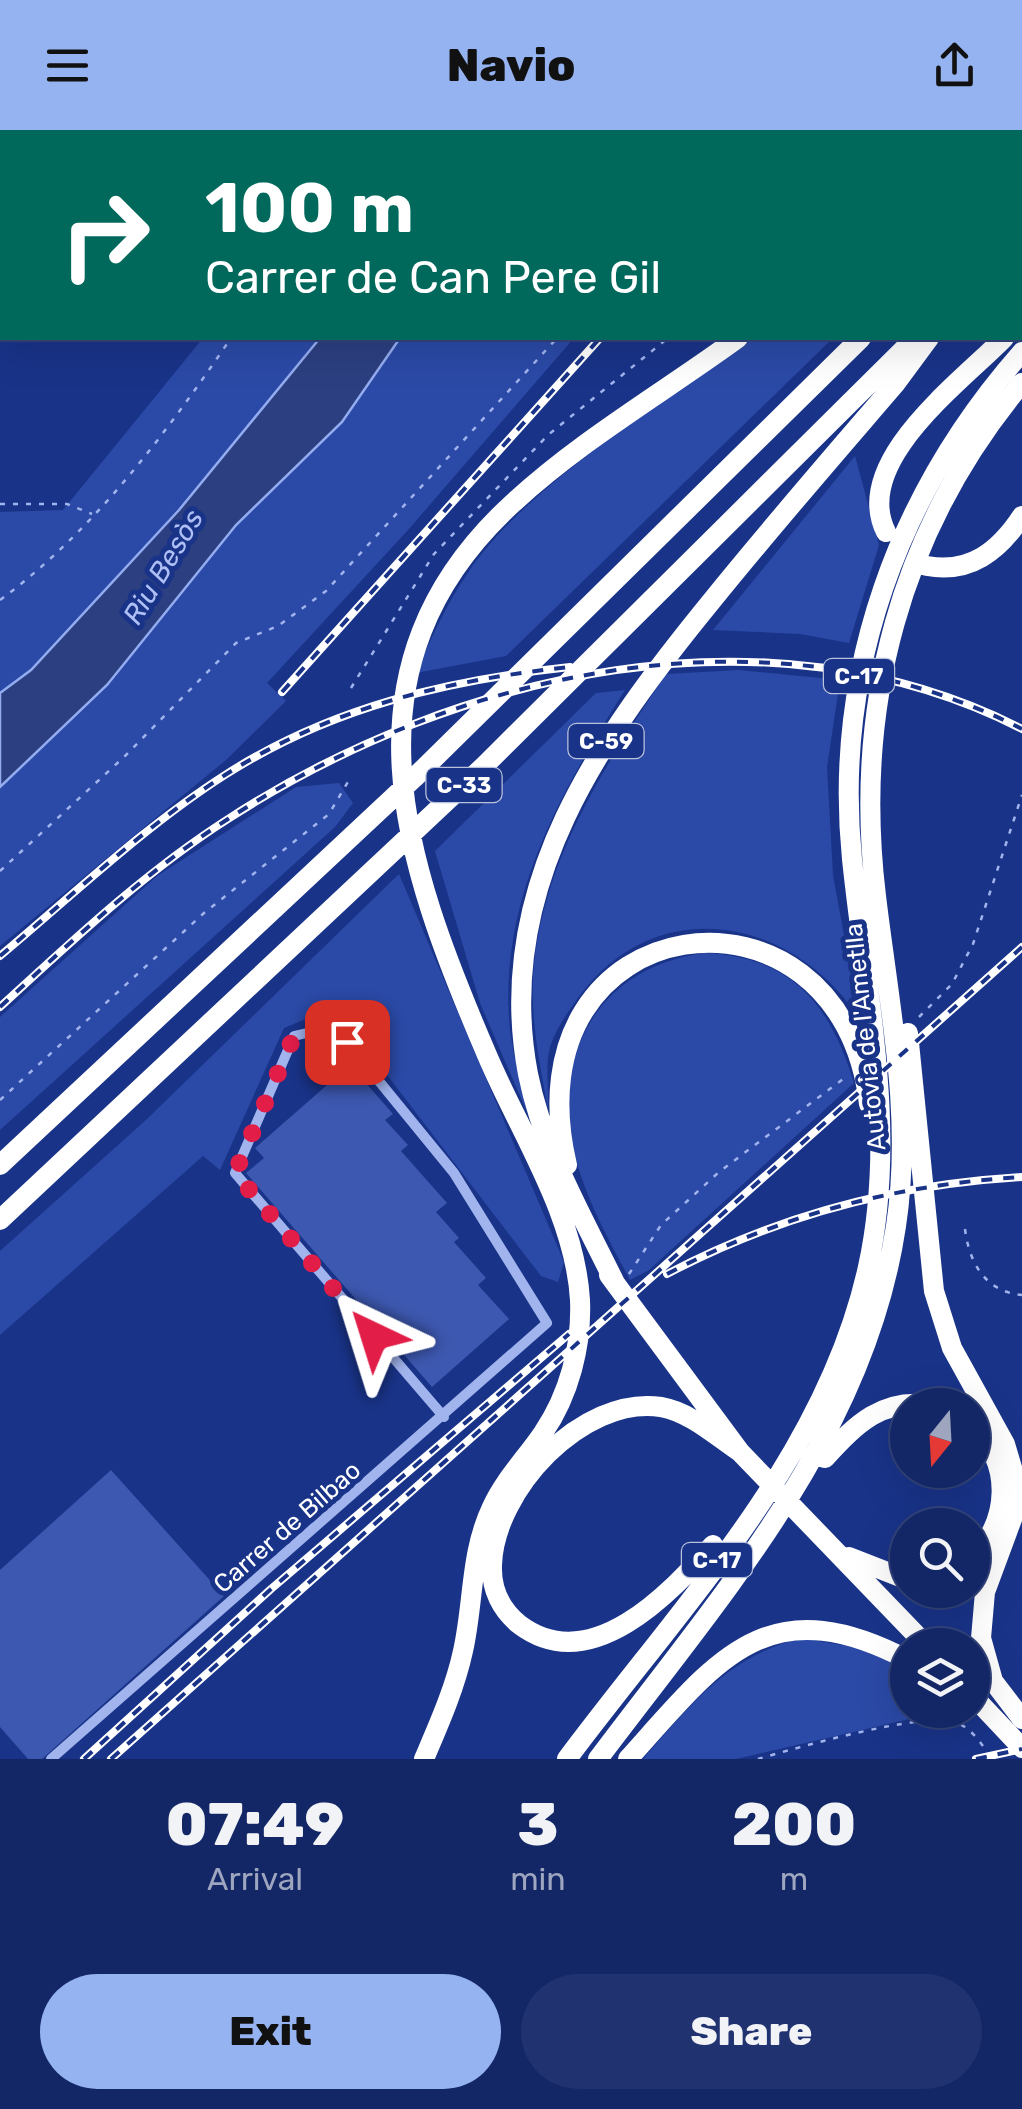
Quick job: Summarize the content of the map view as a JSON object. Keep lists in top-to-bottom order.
{
  "streets": {
    "highway": [
      "C-17",
      "C-59",
      "C-33",
      "Autovia de l'Ametlla"
    ],
    "street": ["Carrer de Bilbao"]
  },
  "crossings": [
    ["C-17", "C-59"]
  ],
  "water": ["Riu Besòs"],
  "north": "bottom",
  "page": {
    "header": "Navio",
    "turn": ["100 m", "Carrer de Can Pere Gil"],
    "eta": [
      "07:49",
      "Arrival",
      "3",
      "min",
      "200",
      "m"
    ],
    "buttons": ["Exit", "Share"]
  }
}
